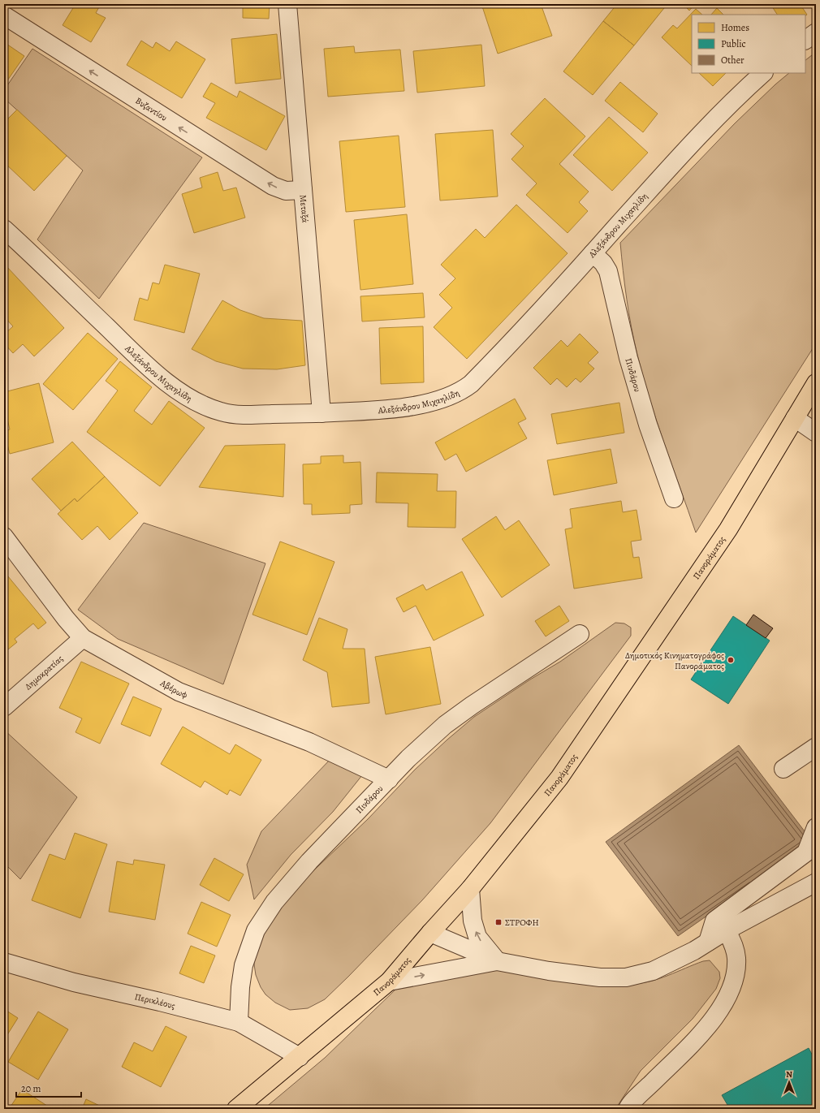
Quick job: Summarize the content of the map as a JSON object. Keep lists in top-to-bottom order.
{
  "streets": {
    "main road": ["Πανοράματος"],
    "street": [
      "Βυζαντίου",
      "Μεταξά",
      "Aλεξάνδρου Mιχαηλίδη",
      "Πινδάρου",
      "Δημοκρατίας",
      "Αβέρωφ",
      "Περικλέους"
    ]
  },
  "crossings": [
    ["Βυζαντίου", "Μεταξά"],
    ["Μεταξά", "Aλεξάνδρου Mιχαηλίδη"],
    ["Aλεξάνδρου Mιχαηλίδη", "Πινδάρου"],
    ["Πινδάρου", "Αβέρωφ"],
    ["Πινδάρου", "Περικλέους"],
    ["Πανοράματος", "Περικλέους"],
    ["Δημοκρατίας", "Αβέρωφ"]
  ],
  "one_way": ["Βυζαντίου"],
  "places": {
    "other": ["Δημοτικός Κινηματογράφος Πανοράματος"],
    "transit": ["ΣΤΡΟΦΗ"]
  },
  "legend": ["Homes", "Public", "Other"],
  "scale_bar": "20 m",
  "north": "top"
}
